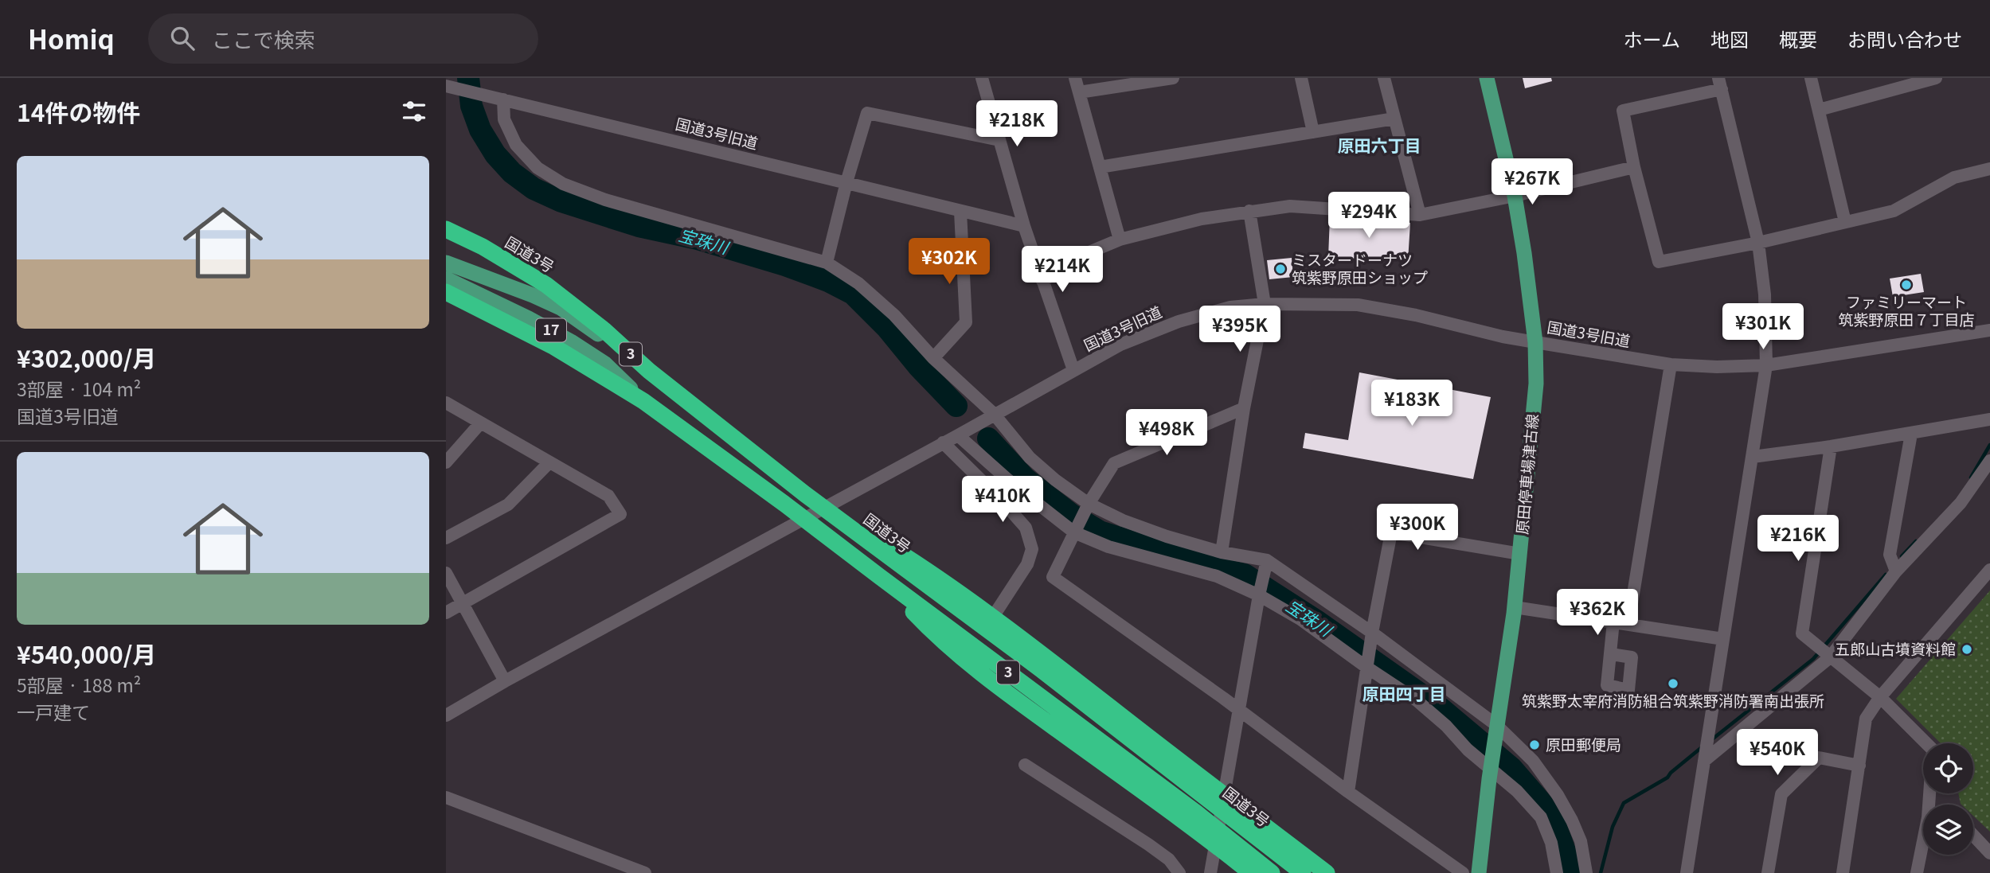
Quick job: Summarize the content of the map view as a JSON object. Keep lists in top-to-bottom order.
{
  "streets": {
    "highway": ["国道3号", "3"],
    "main road": ["17", "原田停車場津古線"],
    "street": ["国道3号旧道"]
  },
  "crossings": [
    ["国道3号旧道", "原田停車場津古線"],
    ["国道3号", "17"],
    ["17", "3"]
  ],
  "districts": ["原田六丁目", "原田四丁目"],
  "water": ["宝珠川"],
  "places": [
    "ミスタードーナツ 筑紫野原田ショップ",
    "ファミリーマート 筑紫野原田７丁目店",
    "五郎山古墳資料館",
    "筑紫野太宰府消防組合筑紫野消防署南出張所",
    "原田郵便局"
  ],
  "page": {
    "header": "Homiq",
    "search": "ここで検索",
    "nav": [
      "ホーム",
      "地図",
      "概要",
      "お問い合わせ"
    ],
    "heading": "14件の物件",
    "price": [
      "¥218K",
      "¥267K",
      "¥294K",
      "¥302K",
      "¥214K",
      "¥301K",
      "¥395K",
      "¥183K",
      "¥498K",
      "¥410K",
      "¥300K",
      "¥216K",
      "¥362K",
      "¥540K"
    ],
    "list": [
      {
        "name": "¥302,000/月",
        "note": "3部屋 · 104 m² · 国道3号旧道"
      },
      {
        "name": "¥540,000/月",
        "note": "5部屋 · 188 m² · 一戸建て"
      }
    ]
  }
}
